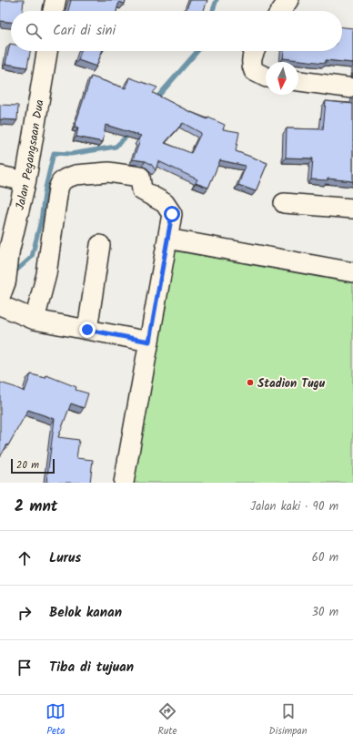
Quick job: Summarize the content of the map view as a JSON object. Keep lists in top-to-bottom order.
{
  "streets": {
    "main road": ["Jalan Pegangsaan Dua"]
  },
  "places": ["Stadion Tugu"],
  "scale_bar": "20 m",
  "north": "bottom",
  "page": {
    "search": "Cari di sini",
    "scale": "20 m",
    "heading": ["2 mnt", "Jalan kaki · 90 m"],
    "list": [
      ["Lurus", "60 m"],
      ["Belok kanan", "30 m"],
      "Tiba di tujuan"
    ],
    "nav": ["Peta", "Rute", "Disimpan"]
  }
}
